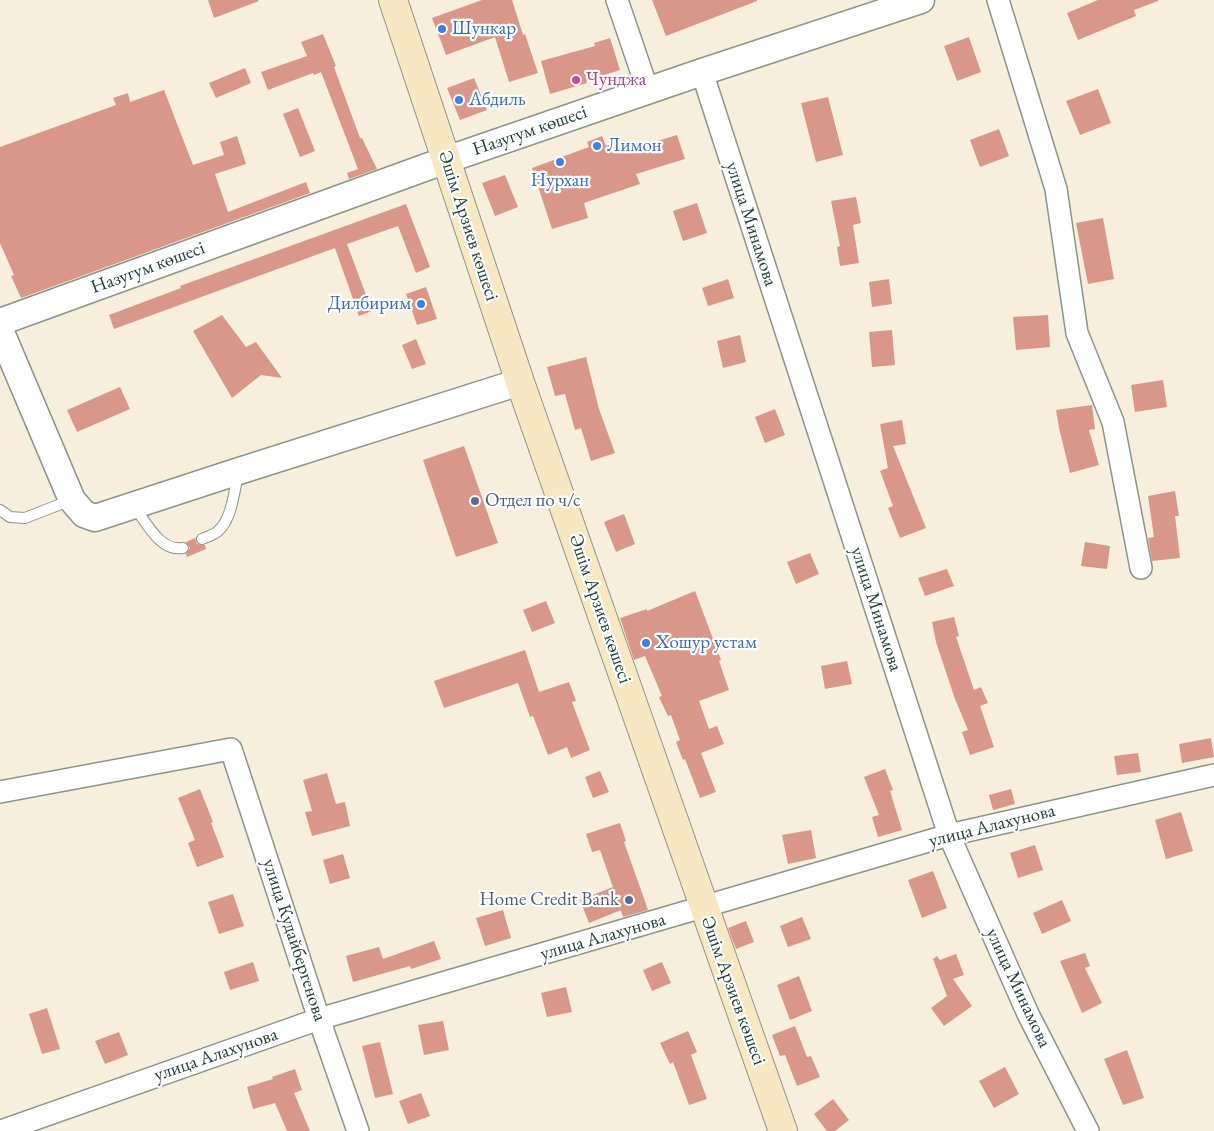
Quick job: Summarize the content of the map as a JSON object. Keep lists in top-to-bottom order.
{
  "streets": {
    "main road": ["Әшім Арзиев көшесі"],
    "street": [
      "Назугум көшесі",
      "улица Минамова",
      "улица Алахунова",
      "улица Кудайбергенова"
    ]
  },
  "crossings": [
    ["Назугум көшесі", "улица Минамова"],
    ["Назугум көшесі", "Әшім Арзиев көшесі"],
    ["улица Минамова", "улица Алахунова"],
    ["Әшім Арзиев көшесі", "улица Алахунова"],
    ["улица Алахунова", "улица Кудайбергенова"]
  ],
  "places": [
    "Шункар",
    "Чунджа",
    "Абдиль",
    "Лимон",
    "Нурхан",
    "Дилбирим",
    "Отдел по ч/с",
    "Хошур устам",
    "Home Credit Bank"
  ]
}
